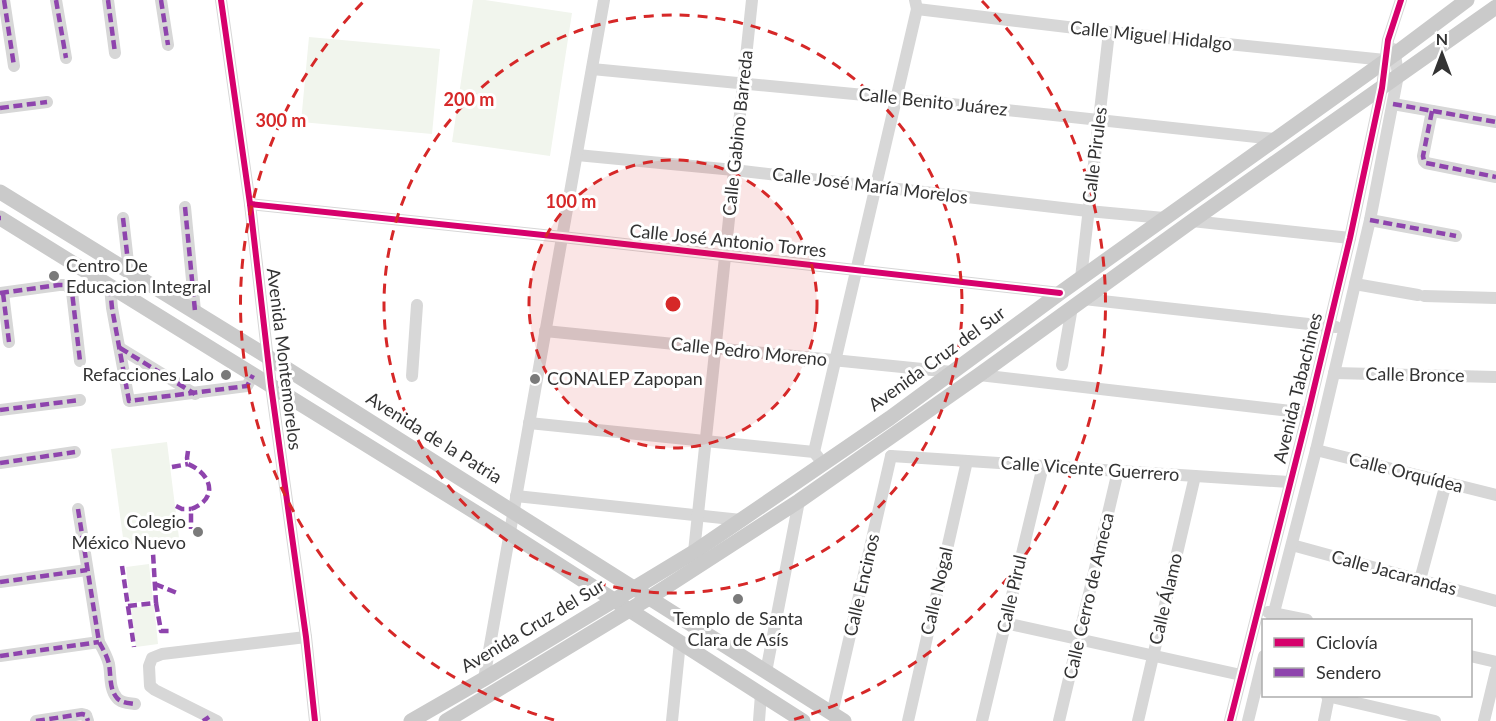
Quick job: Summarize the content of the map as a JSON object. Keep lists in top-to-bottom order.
{
  "streets": {
    "main road": ["Avenida Cruz del Sur", "Avenida de la Patria"],
    "street": [
      "Calle Miguel Hidalgo",
      "Calle Benito Juárez",
      "Calle Gabino Barreda",
      "Calle Pirules",
      "Calle José María Morelos",
      "Calle José Antonio Torres",
      "Calle Pedro Moreno",
      "Avenida Montemorelos",
      "Calle Bronce",
      "Avenida Tabachines",
      "Calle Vicente Guerrero",
      "Calle Orquídea",
      "Calle Jacarandas",
      "Calle Encinos",
      "Calle Nogal",
      "Calle Pirul",
      "Calle Cerro de Ameca",
      "Calle Álamo"
    ]
  },
  "crossings": [
    ["Calle Miguel Hidalgo", "Calle Pirules"],
    ["Calle Miguel Hidalgo", "Avenida Cruz del Sur"],
    ["Calle Miguel Hidalgo", "Avenida Tabachines"],
    ["Calle Benito Juárez", "Calle Gabino Barreda"],
    ["Calle Benito Juárez", "Calle Pirules"],
    ["Calle Benito Juárez", "Avenida Cruz del Sur"],
    ["Calle Gabino Barreda", "Calle José María Morelos"],
    ["Calle Gabino Barreda", "Calle José Antonio Torres"],
    ["Calle Gabino Barreda", "Calle Pedro Moreno"],
    ["Calle Gabino Barreda", "Avenida Cruz del Sur"],
    ["Calle Pirules", "Calle José María Morelos"],
    ["Calle Pirules", "Avenida Cruz del Sur"],
    ["Calle José María Morelos", "Avenida Cruz del Sur"],
    ["Calle José Antonio Torres", "Avenida Montemorelos"],
    ["Calle José Antonio Torres", "Avenida Cruz del Sur"],
    ["Calle Pedro Moreno", "Avenida Cruz del Sur"],
    ["Avenida Montemorelos", "Avenida de la Patria"],
    ["Avenida Cruz del Sur", "Avenida Tabachines"],
    ["Avenida Cruz del Sur", "Avenida de la Patria"],
    ["Calle Bronce", "Avenida Tabachines"],
    ["Avenida Tabachines", "Calle Vicente Guerrero"],
    ["Avenida Tabachines", "Calle Orquídea"],
    ["Avenida Tabachines", "Calle Jacarandas"],
    ["Avenida de la Patria", "Calle Encinos"],
    ["Calle Vicente Guerrero", "Calle Encinos"],
    ["Calle Vicente Guerrero", "Calle Nogal"],
    ["Calle Vicente Guerrero", "Calle Pirul"],
    ["Calle Vicente Guerrero", "Calle Cerro de Ameca"],
    ["Calle Vicente Guerrero", "Calle Álamo"]
  ],
  "places": [
    "Centro De Educacion Integral",
    "Refacciones Lalo",
    "CONALEP Zapopan",
    "Colegio México Nuevo",
    "Templo de Santa Clara de Asís"
  ],
  "legend": ["Ciclovía", "Sendero"],
  "north": "top",
  "rings": ["200 m", "300 m", "100 m"]
}
